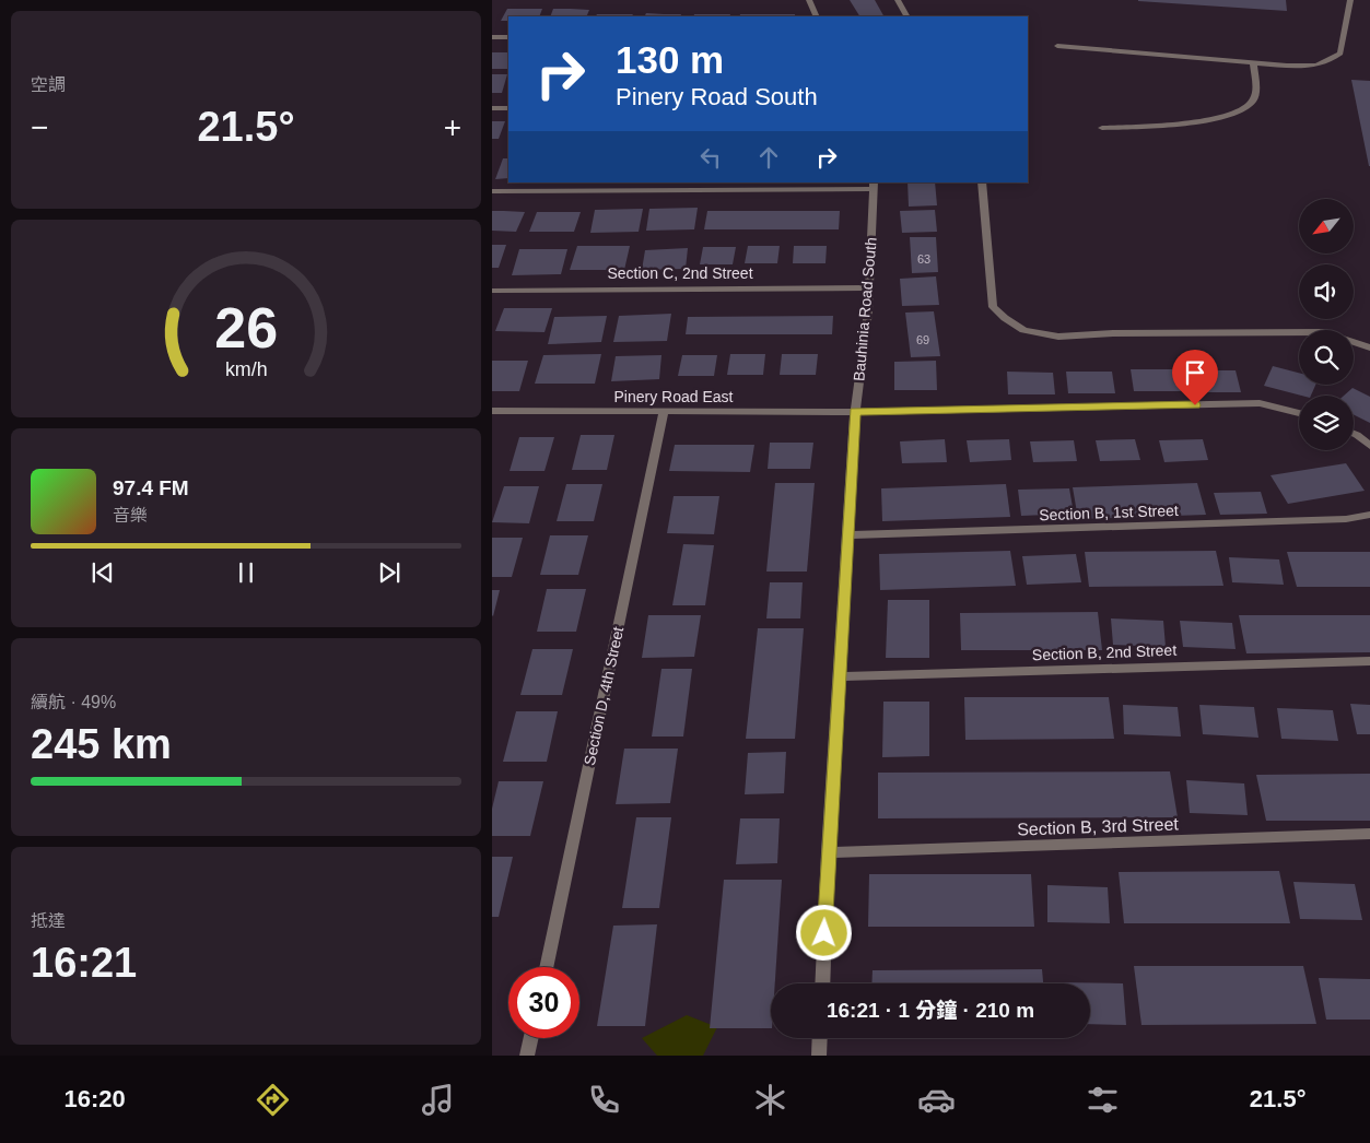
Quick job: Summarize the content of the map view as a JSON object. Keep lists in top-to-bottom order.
{
  "streets": {
    "street": [
      "Section C, 2nd Street",
      "Bauhinia Road South",
      "Pinery Road East",
      "Section B, 1st Street",
      "Section B, 2nd Street",
      "Section D, 4th Street",
      "Section B, 3rd Street"
    ]
  },
  "crossings": [
    ["Section C, 2nd Street", "Bauhinia Road South"],
    ["Bauhinia Road South", "Pinery Road East"],
    ["Bauhinia Road South", "Section B, 1st Street"],
    ["Bauhinia Road South", "Section B, 2nd Street"],
    ["Bauhinia Road South", "Section B, 3rd Street"],
    ["Pinery Road East", "Section D, 4th Street"]
  ],
  "house_numbers": ["63", "69"],
  "north": "bottom left",
  "page": {
    "tile": [
      "空調",
      ["續航 · 49%", "245 km"],
      ["抵達", "16:21"]
    ],
    "turn": ["130 m", "Pinery Road South"],
    "heat": ["−", "21.5°", "+"],
    "song": ["97.4 FM", "音樂"],
    "limit": "30",
    "trip": "16:21 · 1 分鐘 · 210 m",
    "tabs": ["16:20", "21.5°"],
    "gauge": ["26", "km/h"]
  }
}
